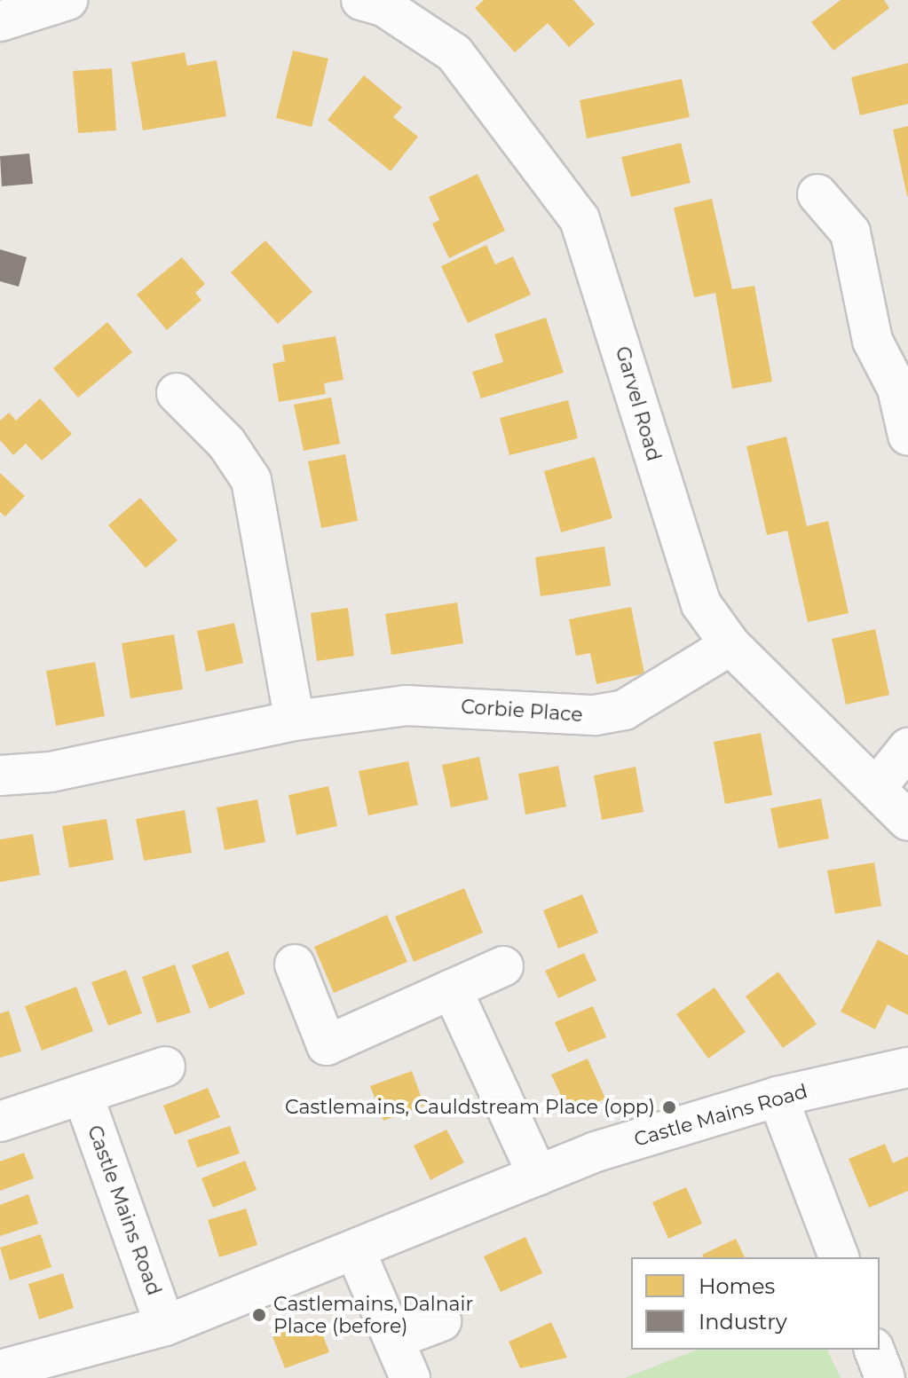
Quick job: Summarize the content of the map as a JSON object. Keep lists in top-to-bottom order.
{
  "streets": {
    "street": ["Garvel Road", "Corbie Place", "Castle Mains Road"]
  },
  "crossings": [
    ["Garvel Road", "Corbie Place"]
  ],
  "places": ["Castlemains, Cauldstream Place (opp)", "Castlemains, Dalnair Place (before)"],
  "legend": ["Homes", "Industry"]
}
